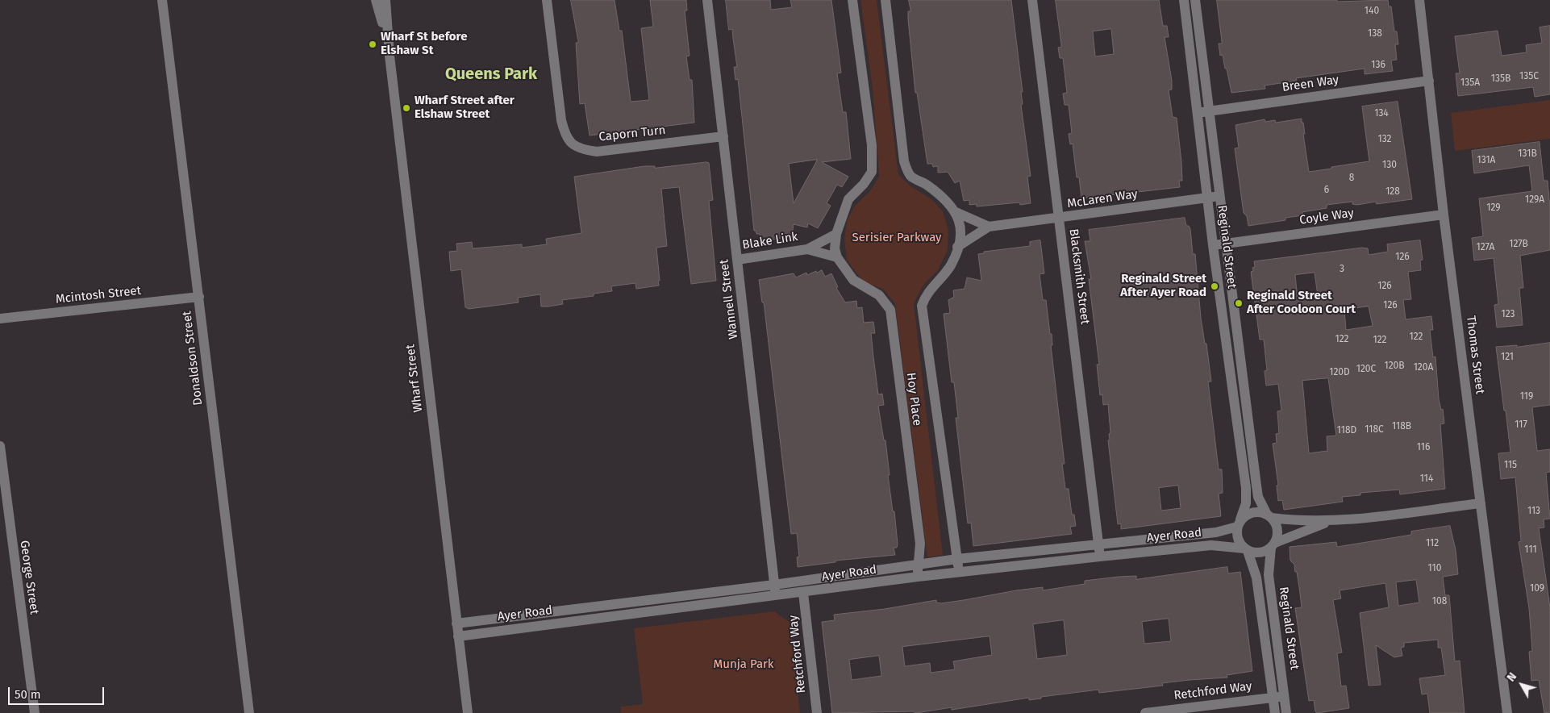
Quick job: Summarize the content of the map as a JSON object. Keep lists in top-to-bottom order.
{
  "streets": {
    "street": [
      "Breen Way",
      "Caporn Turn",
      "McLaren Way",
      "Coyle Way",
      "Blake Link",
      "Reginald Street",
      "Blacksmith Street",
      "Mcintosh Street",
      "Wannell Street",
      "Thomas Street",
      "Donaldson Street",
      "Wharf Street",
      "Hoy Place",
      "Ayer Road",
      "George Street",
      "Retchford Way"
    ]
  },
  "crossings": [
    ["Breen Way", "Reginald Street"],
    ["Breen Way", "Thomas Street"],
    ["Caporn Turn", "Wannell Street"],
    ["McLaren Way", "Reginald Street"],
    ["McLaren Way", "Blacksmith Street"],
    ["Coyle Way", "Reginald Street"],
    ["Coyle Way", "Thomas Street"],
    ["Blake Link", "Wannell Street"],
    ["Blake Link", "Hoy Place"],
    ["Reginald Street", "Ayer Road"],
    ["Reginald Street", "Retchford Way"],
    ["Blacksmith Street", "Ayer Road"],
    ["Mcintosh Street", "Donaldson Street"],
    ["Wannell Street", "Ayer Road"],
    ["Wharf Street", "Ayer Road"],
    ["Hoy Place", "Ayer Road"],
    ["Ayer Road", "Retchford Way"]
  ],
  "districts": ["Queens Park"],
  "parks": ["Serisier Parkway", "Munja Park"],
  "places": [
    "Wharf St before Elshaw St",
    "Wharf Street after Elshaw Street",
    "Reginald Street After Ayer Road",
    "Reginald Street After Cooloon Court"
  ],
  "house_numbers": [
    "140",
    "138",
    "136",
    "135C",
    "135B",
    "135A",
    "134",
    "132",
    "131B",
    "131A",
    "130",
    "8",
    "6",
    "128",
    "129A",
    "129",
    "127B",
    "127A",
    "126",
    "3",
    "126",
    "126",
    "123",
    "122",
    "122",
    "122",
    "121",
    "120B",
    "120A",
    "120C",
    "120D",
    "119",
    "117",
    "118B",
    "118C",
    "118D",
    "116",
    "115",
    "114",
    "113",
    "112",
    "111",
    "110",
    "109",
    "108"
  ],
  "scale_bar": "50 m",
  "north": "top left"
}
